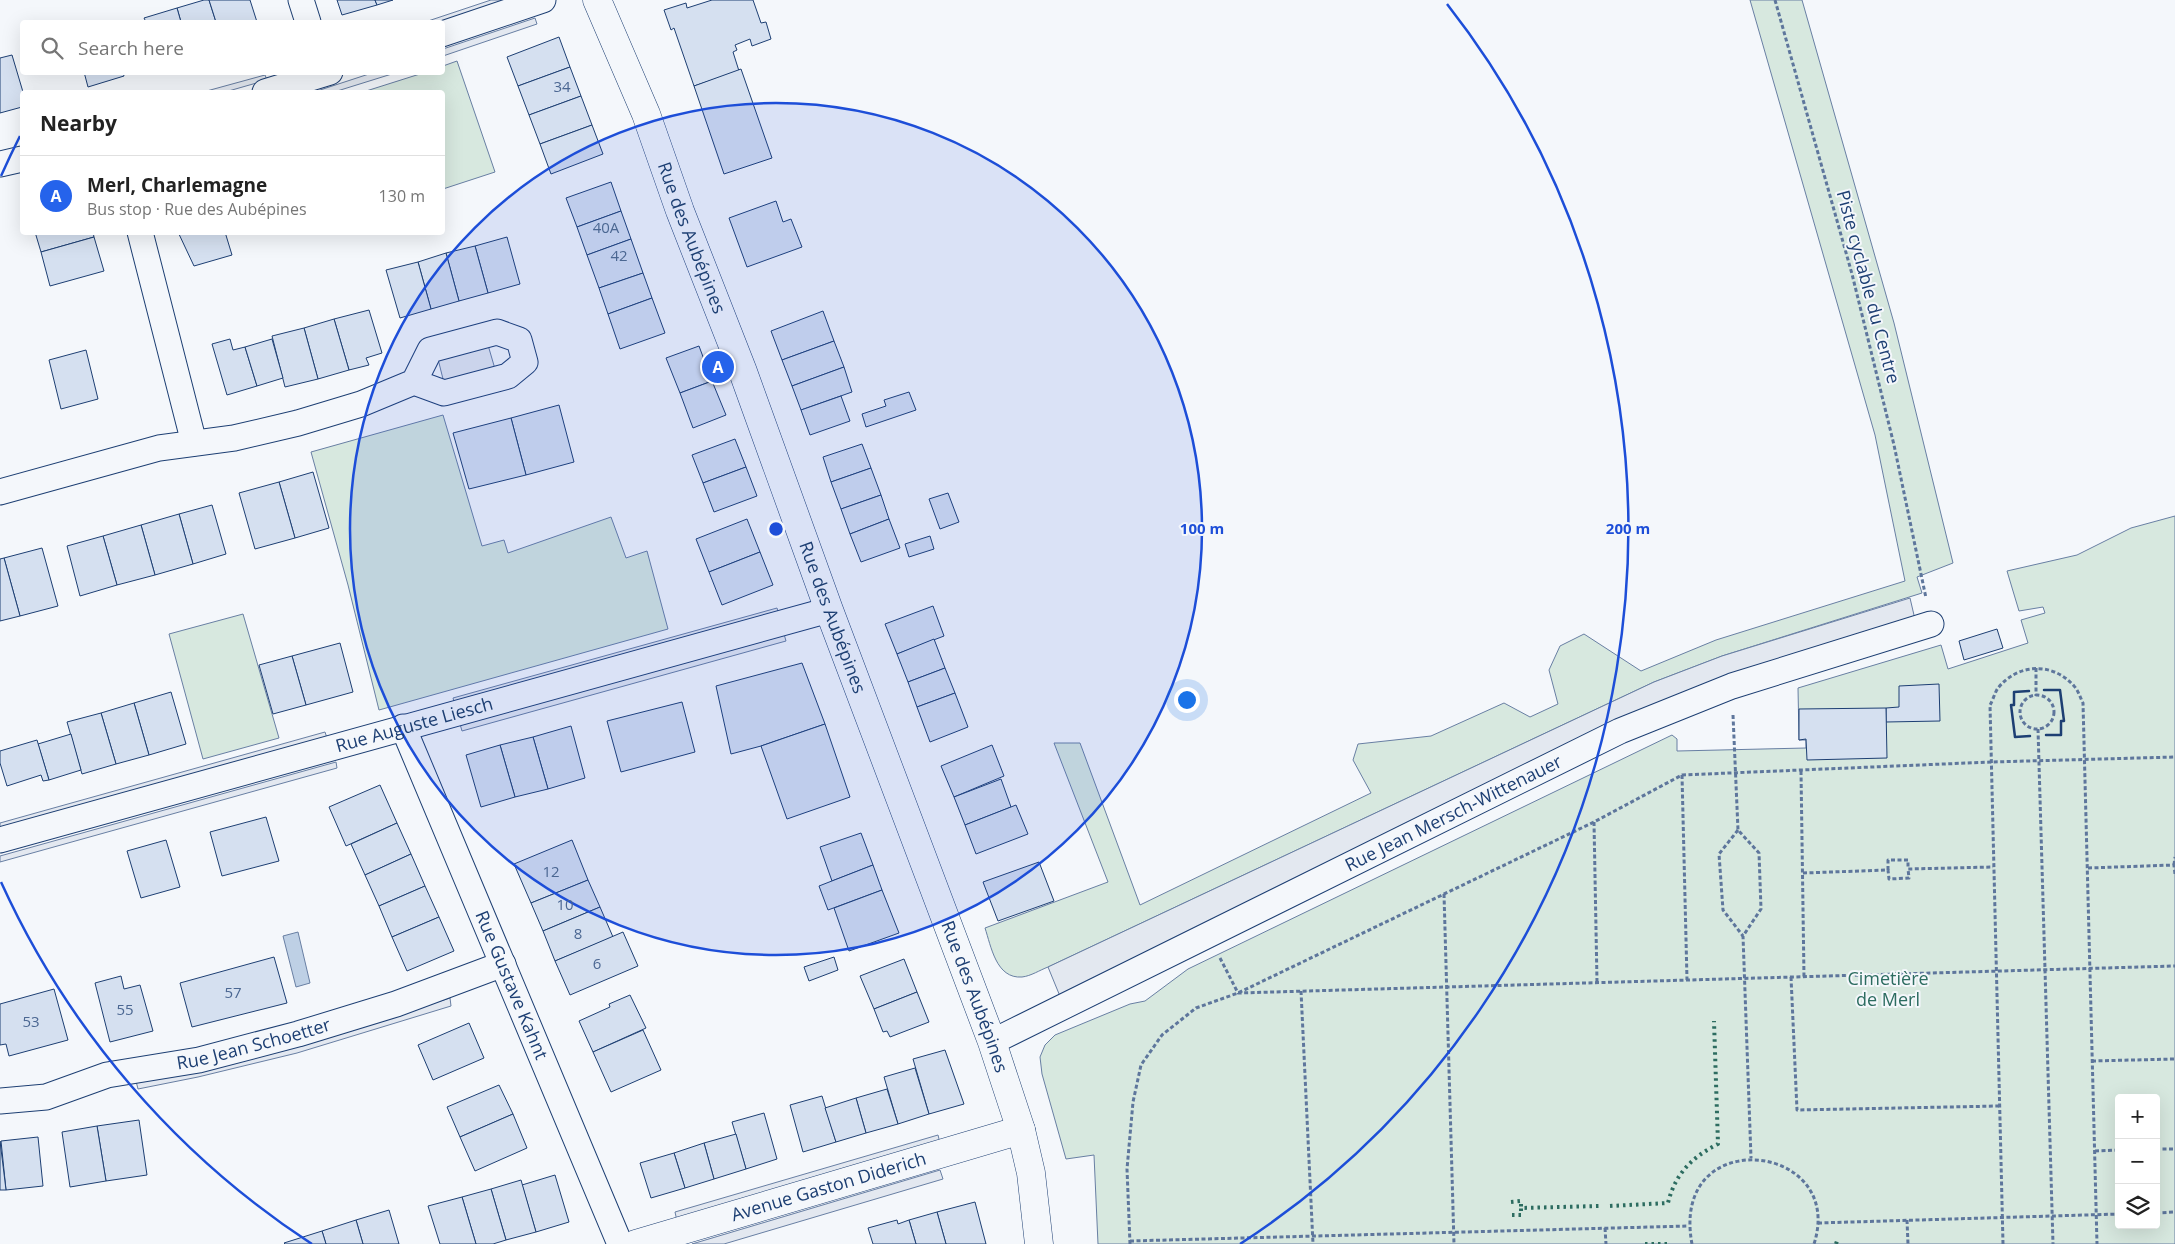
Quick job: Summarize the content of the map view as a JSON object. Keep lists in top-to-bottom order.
{
  "streets": {
    "street": [
      "Rue des Aubépines",
      "Rue Auguste Liesch",
      "Rue Jean Mersch-Wittenauer",
      "Rue Gustave Kahnt",
      "Rue Jean Schoetter",
      "Avenue Gaston Diderich"
    ],
    "path": ["Piste cyclable du Centre"]
  },
  "crossings": [
    ["Rue des Aubépines", "Rue Auguste Liesch"],
    ["Rue des Aubépines", "Rue Jean Mersch-Wittenauer"],
    ["Rue des Aubépines", "Avenue Gaston Diderich"],
    ["Rue Auguste Liesch", "Rue Gustave Kahnt"],
    ["Rue Gustave Kahnt", "Rue Jean Schoetter"]
  ],
  "parks": ["Cimetière de Merl"],
  "house_numbers": [
    "34",
    "40A",
    "42",
    "12",
    "10",
    "8",
    "6",
    "57",
    "55",
    "53"
  ],
  "page": {
    "search": "Search here",
    "heading": "Nearby",
    "list": [
      {
        "mark": "A",
        "name": "Merl, Charlemagne",
        "note": "Bus stop · Rue des Aubépines",
        "value": "130 m"
      }
    ],
    "pins": "A",
    "map_buttons": ["+", "−"]
  },
  "rings": ["100 m", "200 m"]
}
